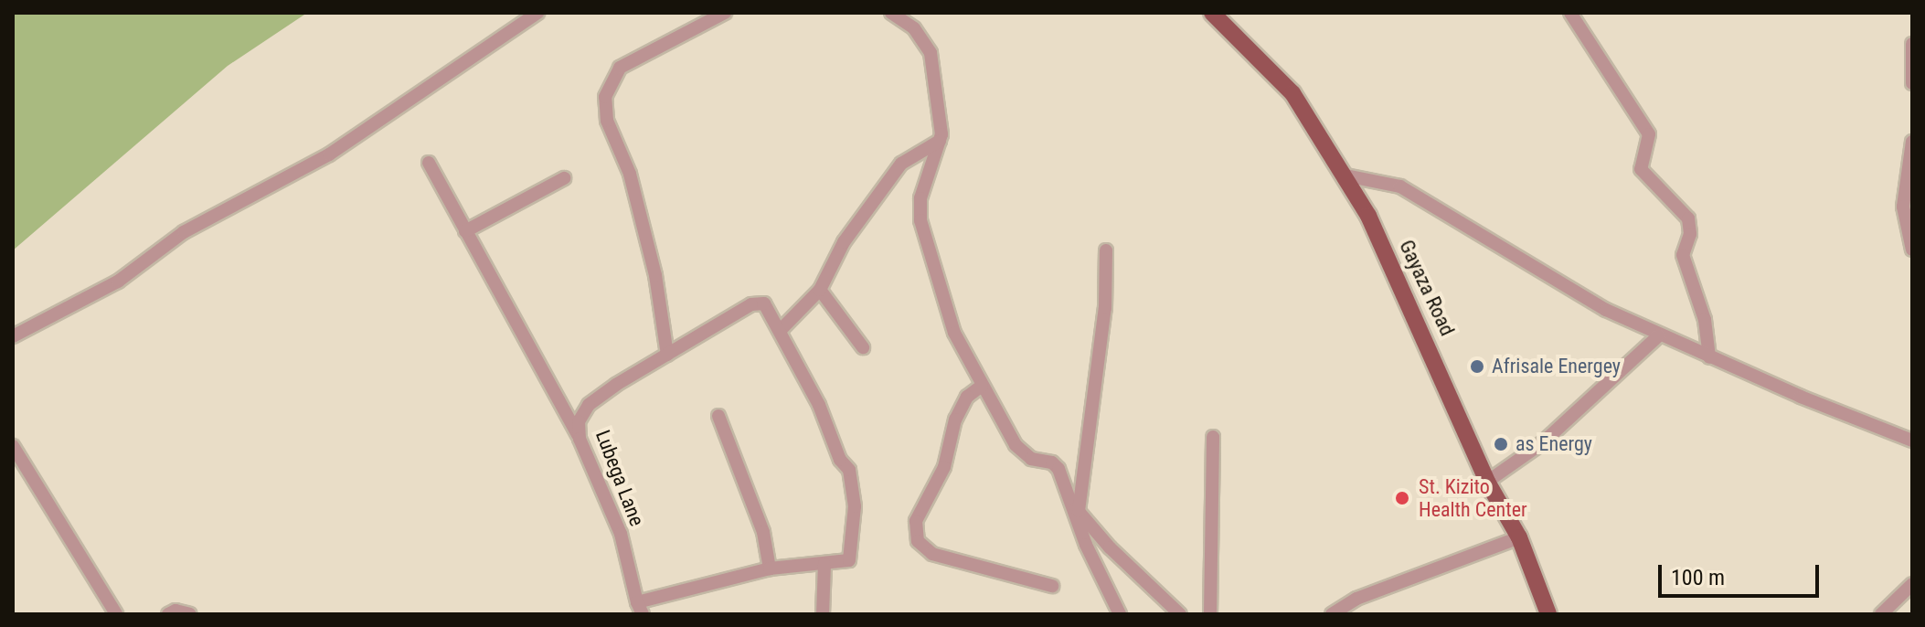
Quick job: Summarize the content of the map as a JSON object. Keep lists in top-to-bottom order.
{
  "streets": {
    "main road": ["Gayaza Road"],
    "street": ["Lubega Lane"]
  },
  "places": ["Afrisale Energey", "as Energy", "St. Kizito Health Center"],
  "scale_bar": "100 m"
}
